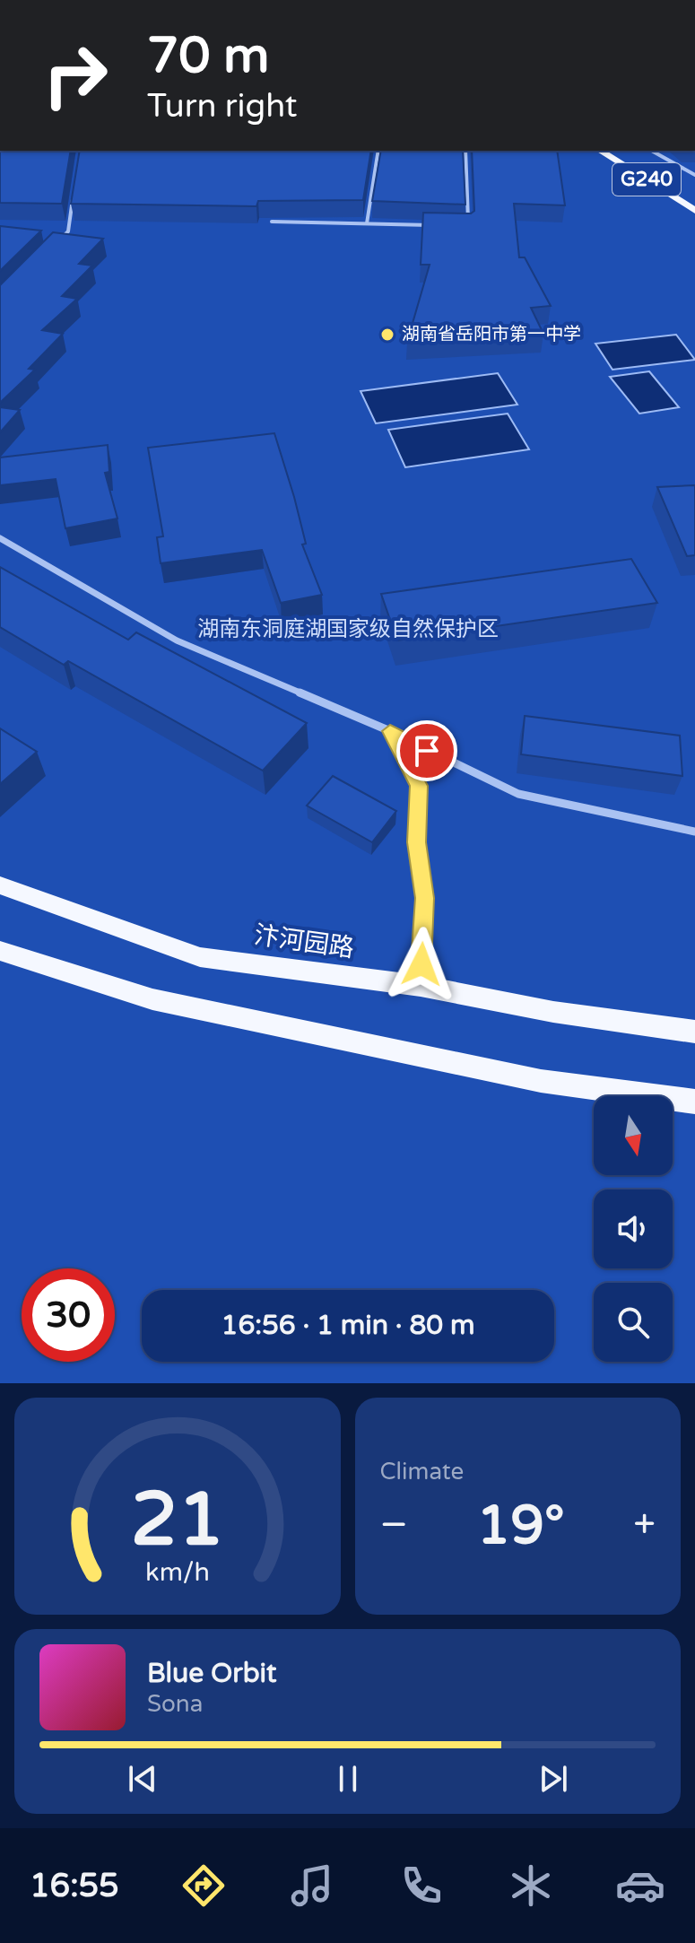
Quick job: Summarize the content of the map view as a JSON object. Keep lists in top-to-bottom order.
{
  "streets": {
    "main road": ["G240", "汴河园路"]
  },
  "parks": ["湖南东洞庭湖国家级自然保护区"],
  "places": ["湖南省岳阳市第一中学"],
  "north": "bottom",
  "page": {
    "turn": ["70 m", "Turn right"],
    "limit": "30",
    "trip": "16:56 · 1 min · 80 m",
    "tile": "Climate",
    "heat": ["−", "19°", "+"],
    "song": ["Blue Orbit", "Sona"],
    "tabs": "16:55",
    "gauge": ["21", "km/h"]
  }
}
